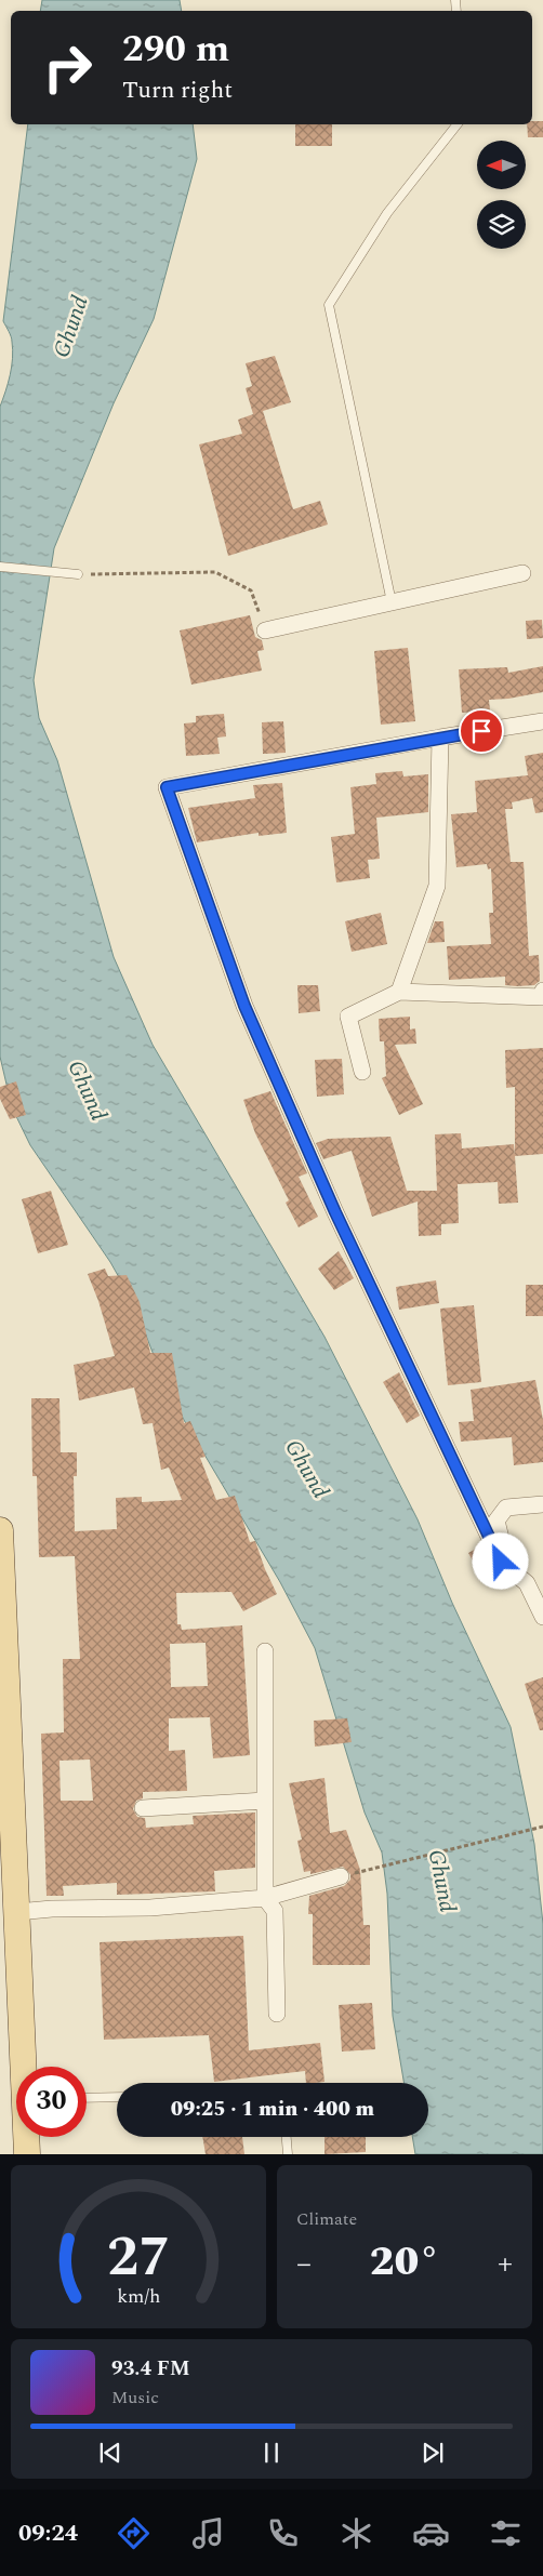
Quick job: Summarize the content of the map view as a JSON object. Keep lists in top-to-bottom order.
{
  "water": ["Ghund"],
  "north": "left",
  "page": {
    "turn": ["290 m", "Turn right"],
    "limit": "30",
    "trip": "09:25 · 1 min · 400 m",
    "tile": "Climate",
    "heat": ["−", "20°", "+"],
    "song": ["93.4 FM", "Music"],
    "tabs": "09:24",
    "gauge": ["27", "km/h"]
  }
}
